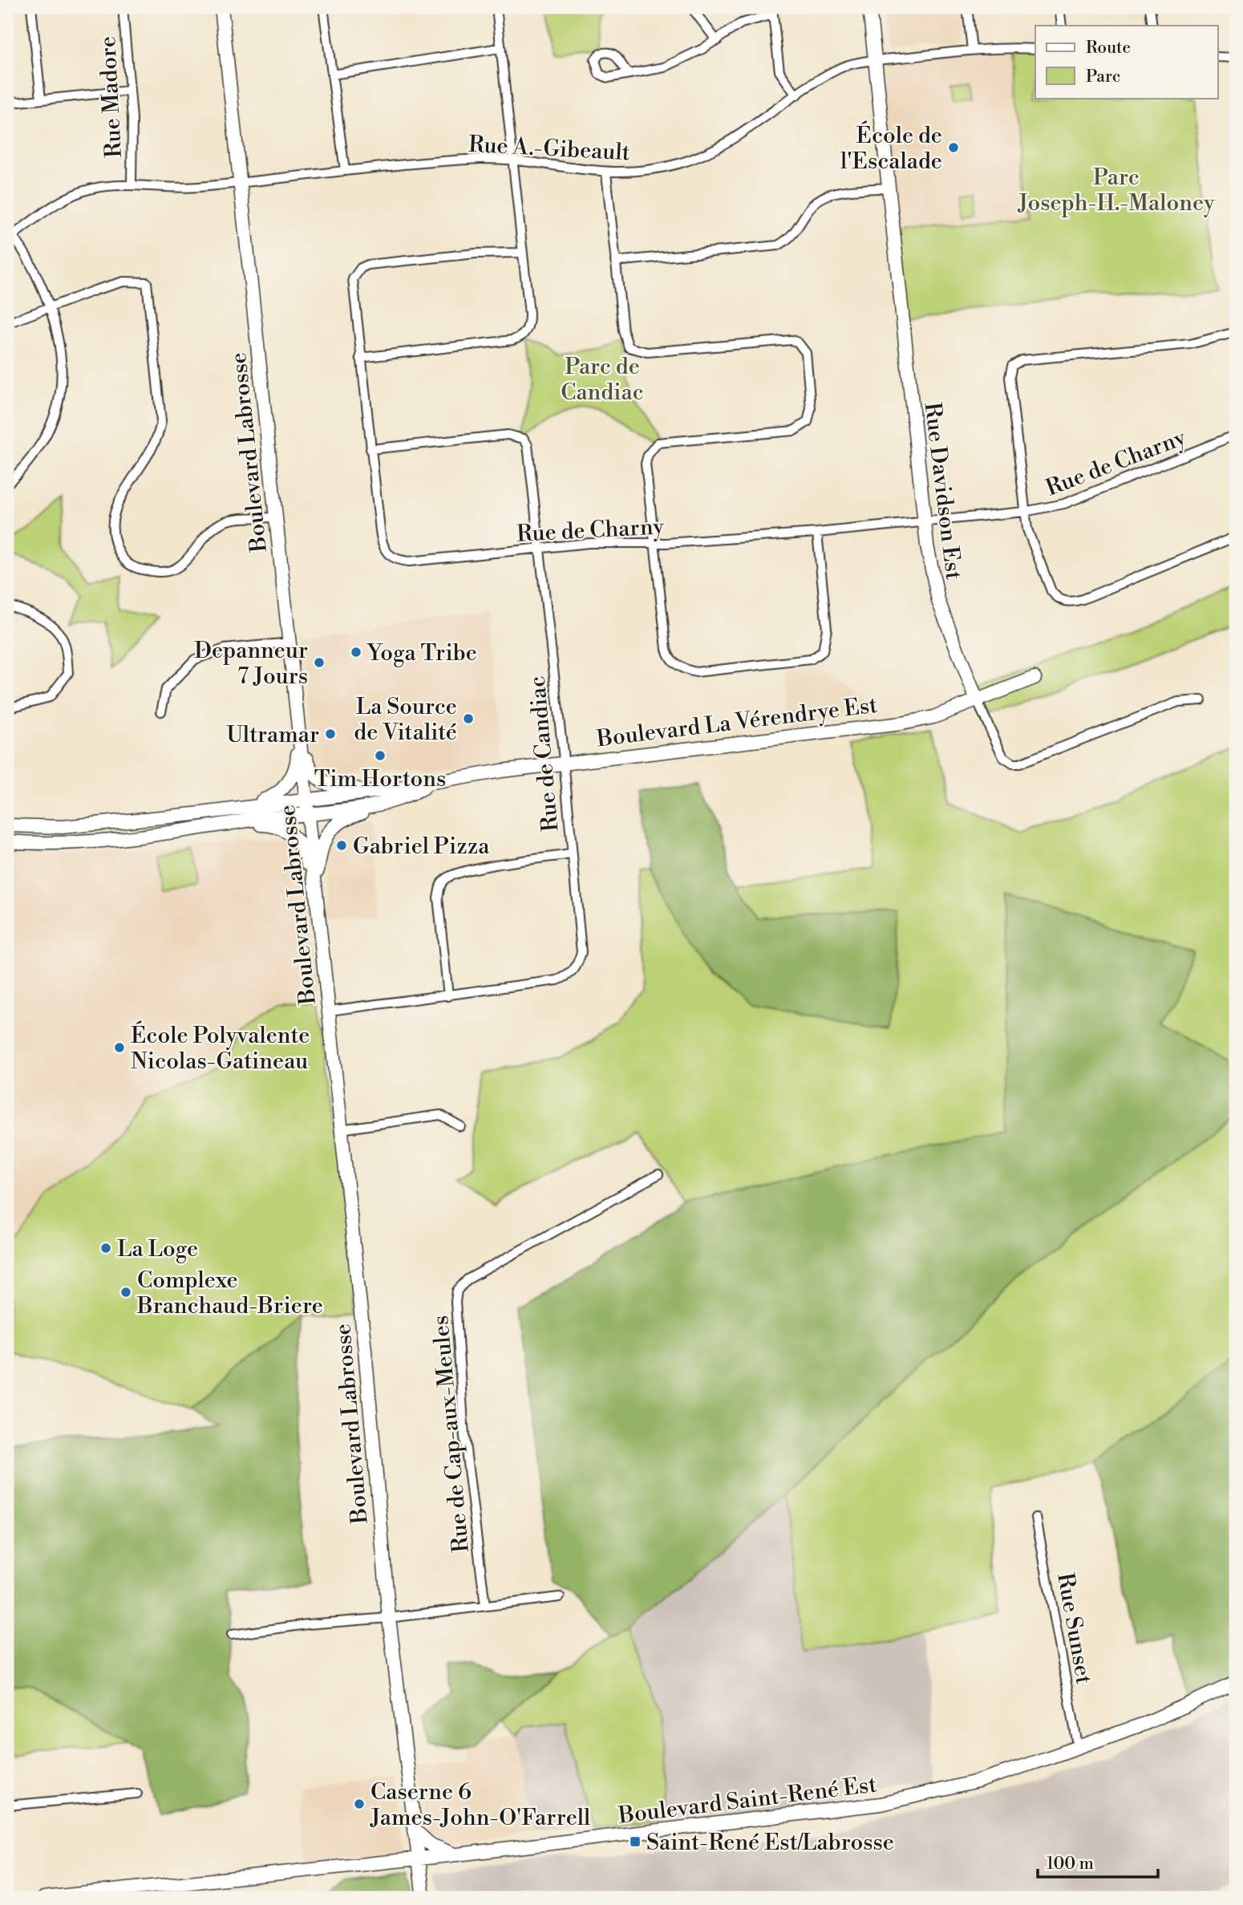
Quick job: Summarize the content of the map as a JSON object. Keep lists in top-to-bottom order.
{
  "streets": {
    "main road": [
      "Boulevard Labrosse",
      "Rue Davidson Est",
      "Boulevard La Vérendrye Est",
      "Boulevard Saint-René Est"
    ],
    "street": [
      "Rue Madore",
      "Rue A.-Gibeault",
      "Rue de Charny",
      "Rue de Candiac",
      "Rue de Cap-aux-Meules",
      "Rue Sunset"
    ]
  },
  "crossings": [
    ["Rue Madore", "Rue A.-Gibeault"],
    ["Rue A.-Gibeault", "Boulevard Labrosse"],
    ["Rue A.-Gibeault", "Rue Davidson Est"],
    ["Boulevard Labrosse", "Boulevard La Vérendrye Est"],
    ["Boulevard Labrosse", "Rue de Candiac"],
    ["Boulevard Labrosse", "Boulevard Saint-René Est"],
    ["Rue de Charny", "Rue Davidson Est"],
    ["Rue de Charny", "Rue de Candiac"],
    ["Rue Davidson Est", "Boulevard La Vérendrye Est"],
    ["Boulevard La Vérendrye Est", "Rue de Candiac"],
    ["Rue Sunset", "Boulevard Saint-René Est"]
  ],
  "parks": ["Parc Joseph-H.-Maloney", "Parc de Candiac"],
  "places": {
    "other": [
      "École de l'Escalade",
      "Yoga Tribe",
      "Depanneur 7 Jours",
      "La Source de Vitalité",
      "Ultramar",
      "Tim Hortons",
      "Gabriel Pizza",
      "École Polyvalente Nicolas-Gatineau",
      "La Loge",
      "Complexe Branchaud-Briere",
      "Caserne 6 James-John-O'Farrell"
    ],
    "transit": ["Saint-René Est/Labrosse"]
  },
  "legend": ["Route", "Parc"],
  "scale_bar": "100 m"
}
